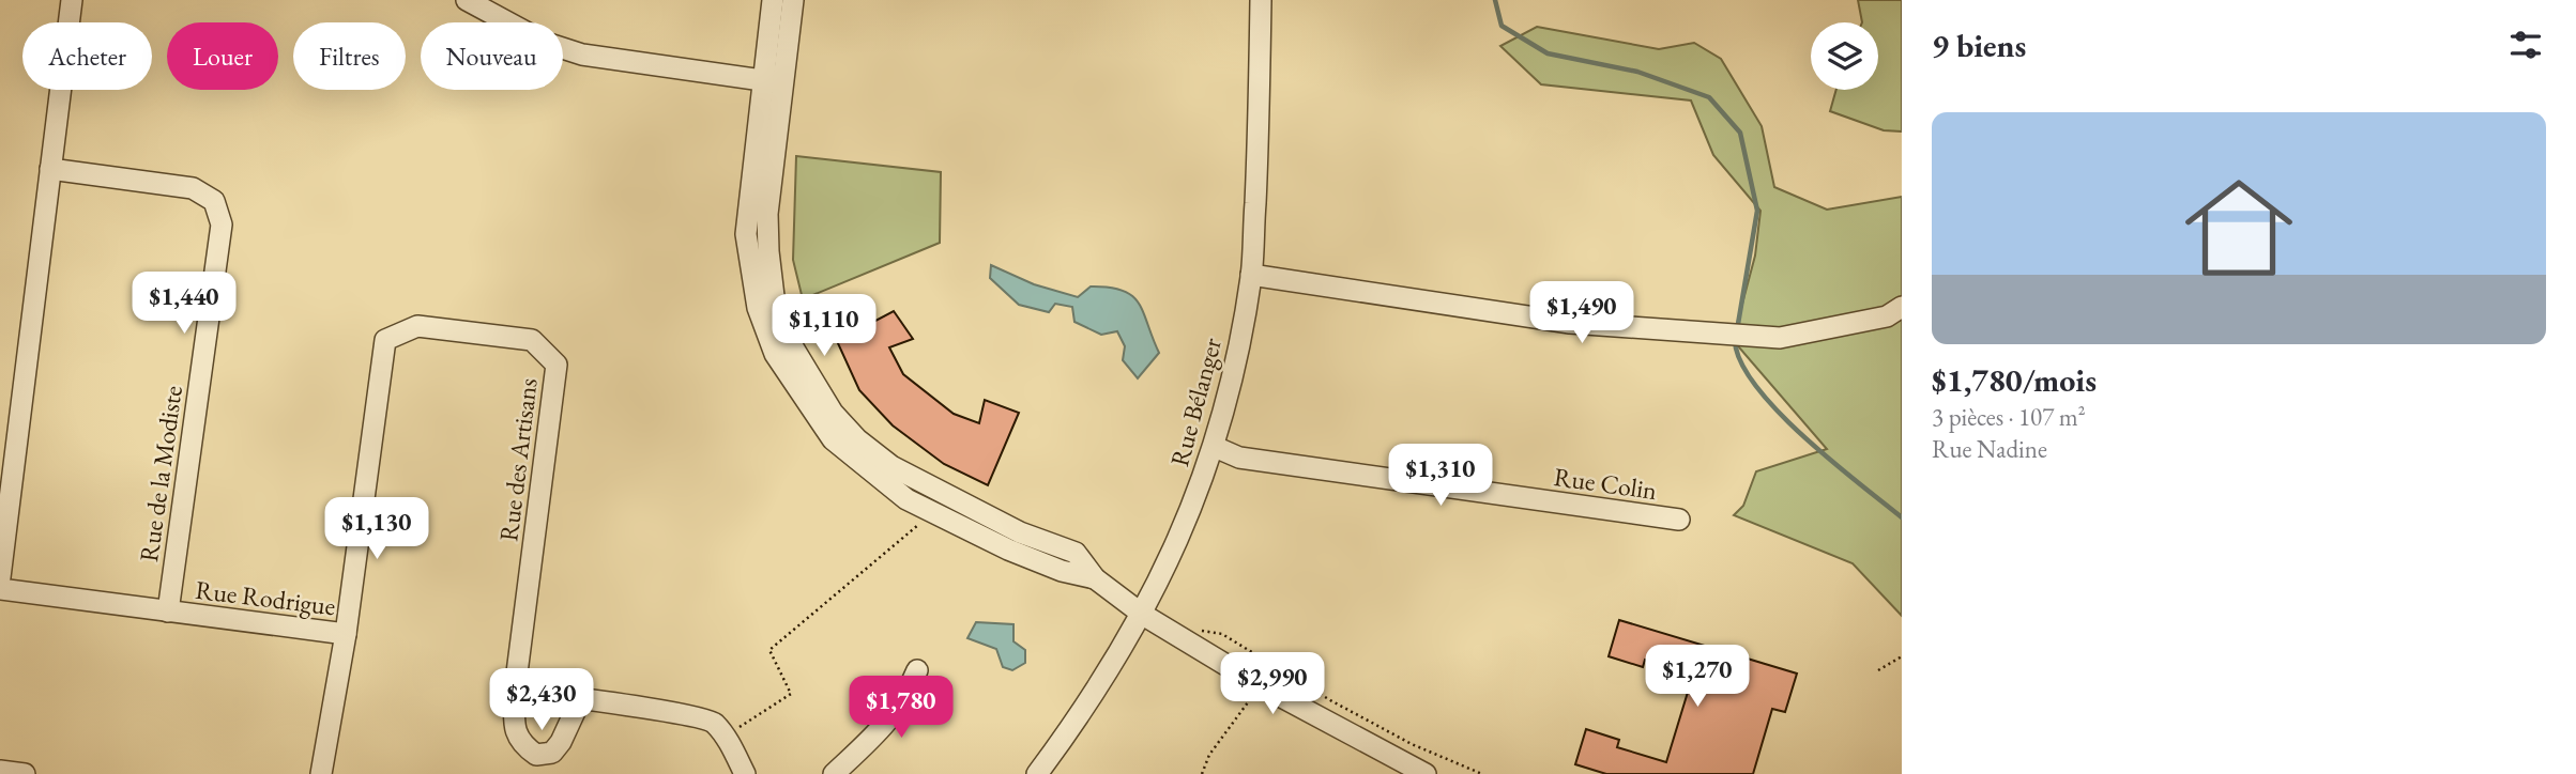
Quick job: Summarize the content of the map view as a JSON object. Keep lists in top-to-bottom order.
{
  "streets": {
    "street": [
      "Rue Bélanger",
      "Rue des Artisans",
      "Rue de la Modiste",
      "Rue Colin",
      "Rue Rodrigue"
    ]
  },
  "crossings": [
    ["Rue Bélanger", "Rue Colin"],
    ["Rue des Artisans", "Rue Rodrigue"],
    ["Rue de la Modiste", "Rue Rodrigue"]
  ],
  "page": {
    "heading": "9 biens",
    "chip": [
      "Acheter",
      "Louer",
      "Filtres",
      "Nouveau"
    ],
    "list": [
      {
        "name": "$1,780/mois",
        "note": "3 pièces · 107 m² · Rue Nadine"
      }
    ],
    "price": [
      "$1,440",
      "$1,490",
      "$1,110",
      "$1,310",
      "$1,130",
      "$1,270",
      "$2,990",
      "$2,430",
      "$1,780"
    ]
  }
}
